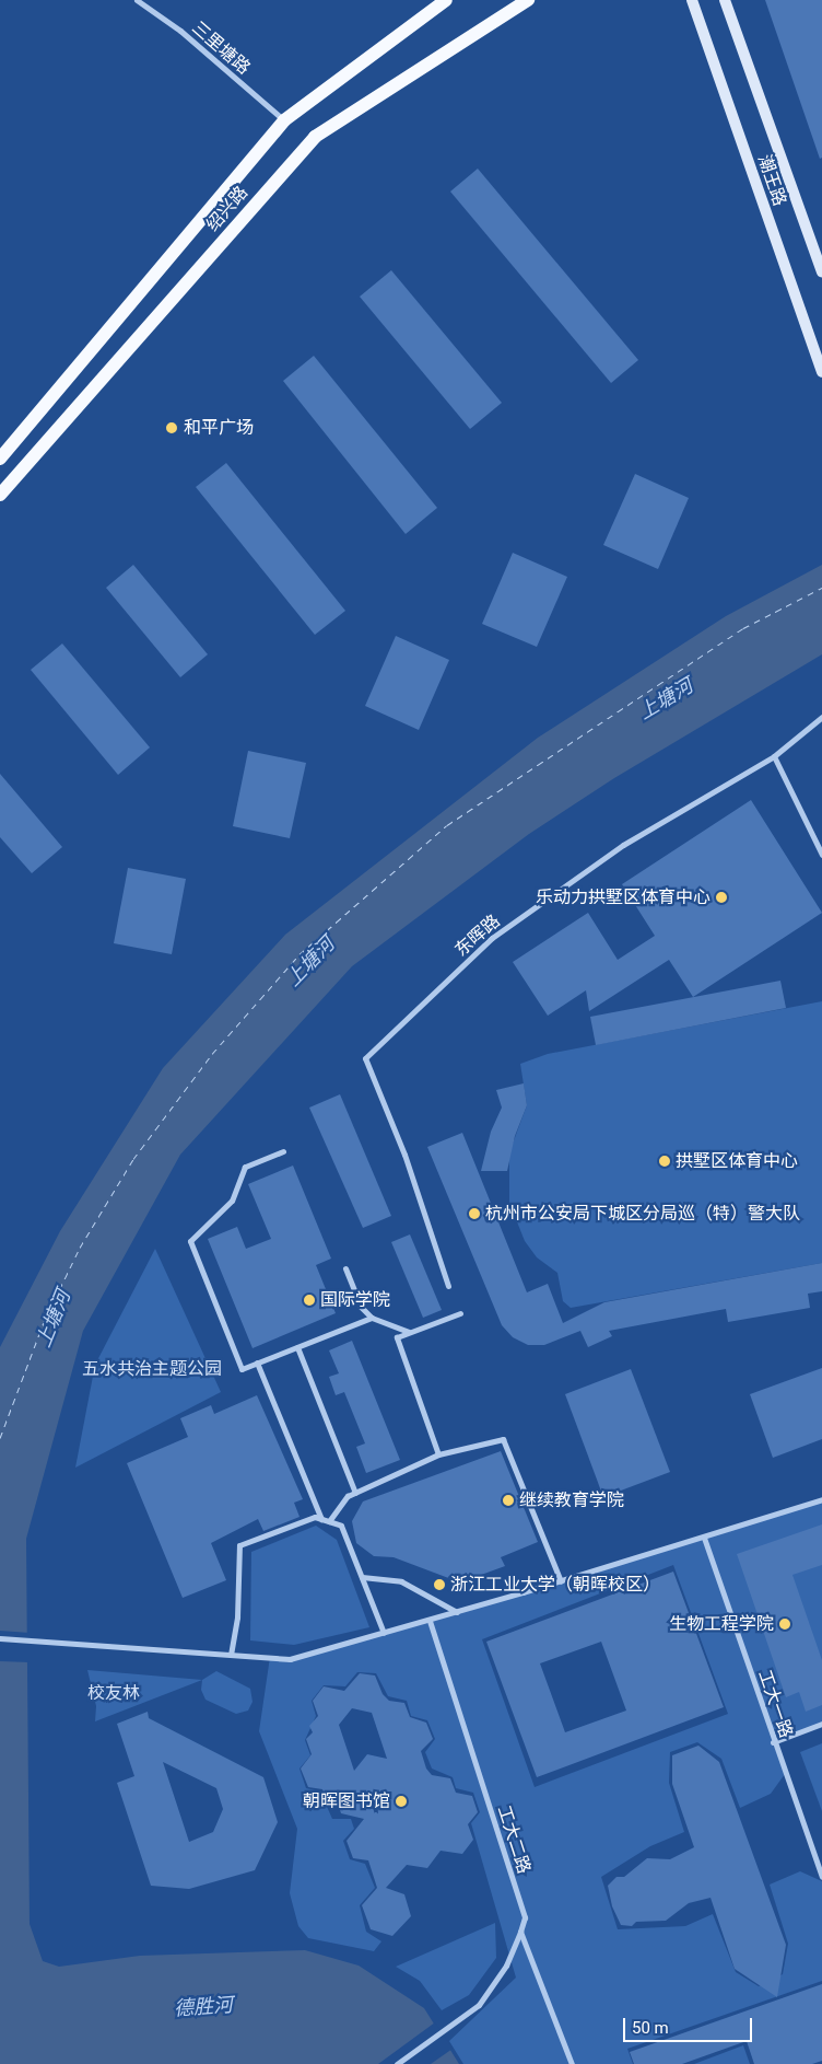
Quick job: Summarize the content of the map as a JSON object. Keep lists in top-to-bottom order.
{
  "streets": {
    "main road": ["潮王路", "绍兴路"],
    "street": [
      "三里塘路",
      "东晖路",
      "工大一路",
      "工大二路"
    ]
  },
  "crossings": [
    ["三里塘路", "绍兴路"]
  ],
  "water": ["上塘河", "德胜河"],
  "parks": ["五水共治主题公园", "校友林"],
  "places": [
    "和平广场",
    "乐动力拱墅区体育中心",
    "拱墅区体育中心",
    "杭州市公安局下城区分局巡（特）警大队",
    "国际学院",
    "继续教育学院",
    "浙江工业大学（朝晖校区）",
    "生物工程学院",
    "朝晖图书馆"
  ],
  "scale_bar": "50 m"
}
